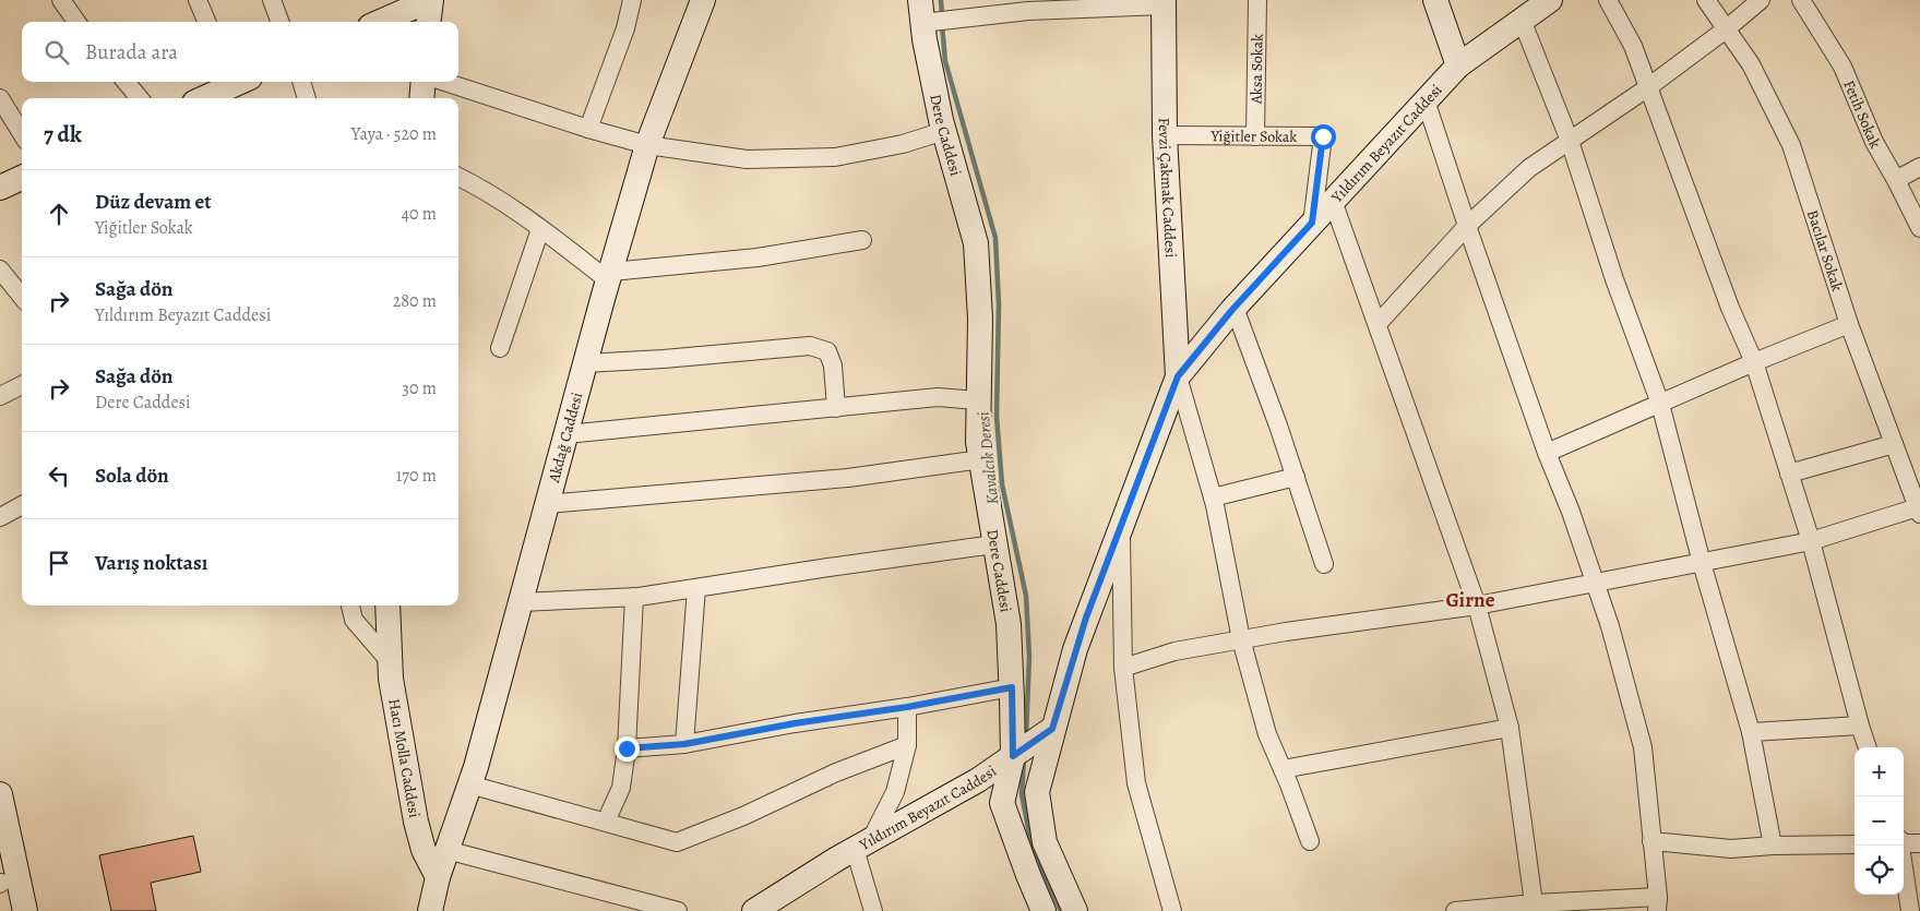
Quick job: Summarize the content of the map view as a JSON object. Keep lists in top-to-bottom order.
{
  "streets": {
    "street": [
      "Aksa Sokak",
      "Fetih Sokak",
      "Dere Caddesi",
      "Yiğitler Sokak",
      "Yıldırım Beyazıt Caddesi",
      "Fevzi Çakmak Caddesi",
      "Bacılar Sokak",
      "Akdağ Caddesi",
      "Hacı Molla Caddesi"
    ]
  },
  "crossings": [
    ["Aksa Sokak", "Yiğitler Sokak"],
    ["Dere Caddesi", "Yıldırım Beyazıt Caddesi"],
    ["Yiğitler Sokak", "Yıldırım Beyazıt Caddesi"],
    ["Yiğitler Sokak", "Fevzi Çakmak Caddesi"],
    ["Yıldırım Beyazıt Caddesi", "Fevzi Çakmak Caddesi"],
    ["Akdağ Caddesi", "Hacı Molla Caddesi"]
  ],
  "districts": ["Girne"],
  "water": ["Kavalcık Deresi"],
  "page": {
    "search": "Burada ara",
    "heading": ["7 dk", "Yaya · 520 m"],
    "list": [
      ["Düz devam et", "Yiğitler Sokak", "40 m"],
      ["Sağa dön", "Yıldırım Beyazıt Caddesi", "280 m"],
      ["Sağa dön", "Dere Caddesi", "30 m"],
      ["Sola dön", "170 m"],
      "Varış noktası"
    ],
    "map_buttons": ["+", "−"]
  }
}
